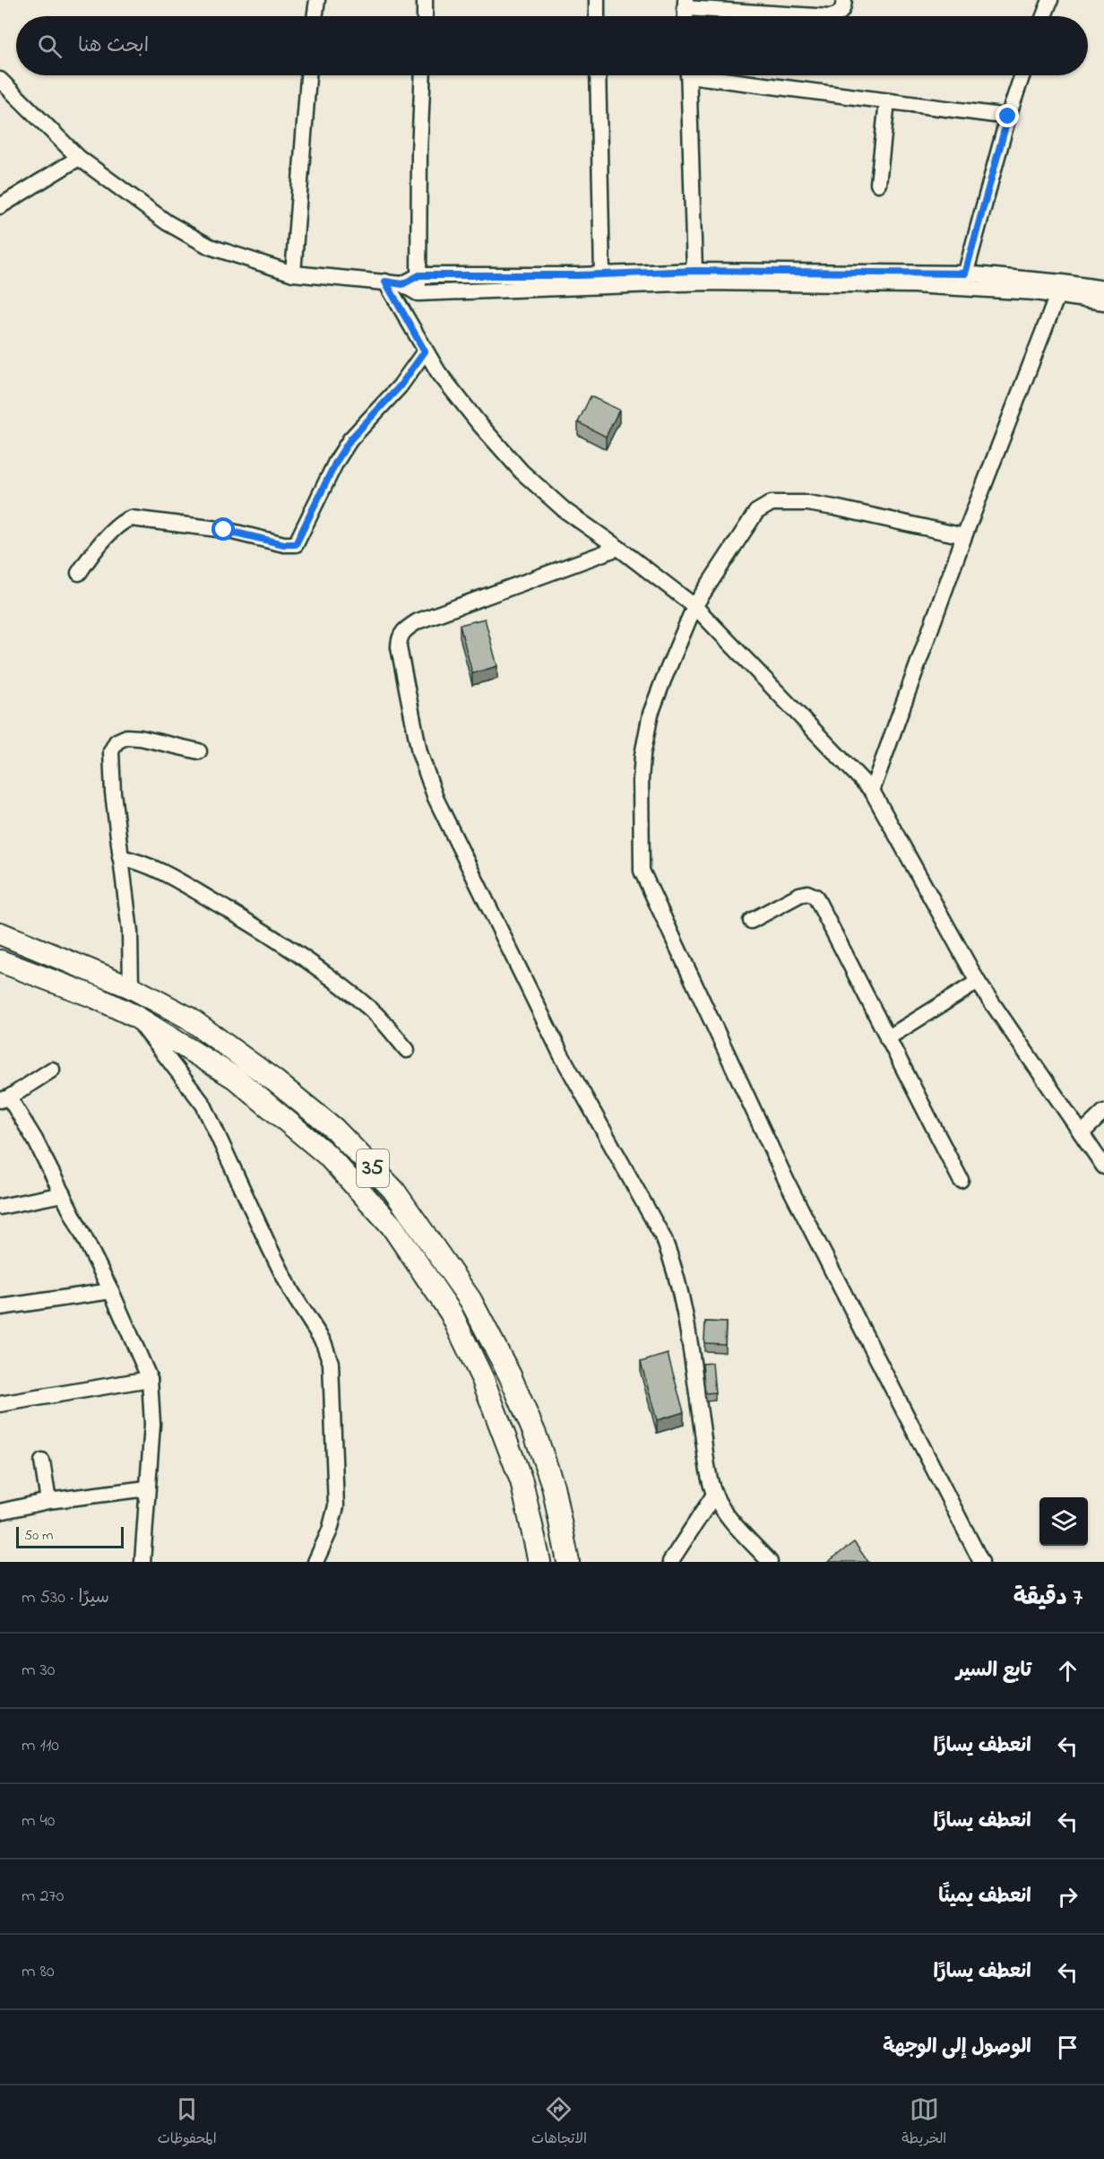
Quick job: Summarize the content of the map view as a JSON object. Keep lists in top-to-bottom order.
{
  "streets": {
    "highway": ["35"]
  },
  "scale_bar": "50 m",
  "page": {
    "search": "ابحث هنا",
    "scale": "50 m",
    "heading": ["7 دقيقة", "سيرًا · 530 m"],
    "list": [
      ["تابع السير", "30 m"],
      ["انعطف يسارًا", "110 m"],
      ["انعطف يسارًا", "40 m"],
      ["انعطف يمينًا", "270 m"],
      ["انعطف يسارًا", "80 m"],
      "الوصول إلى الوجهة"
    ],
    "nav": ["الخريطة", "الاتجاهات", "المحفوظات"]
  }
}
